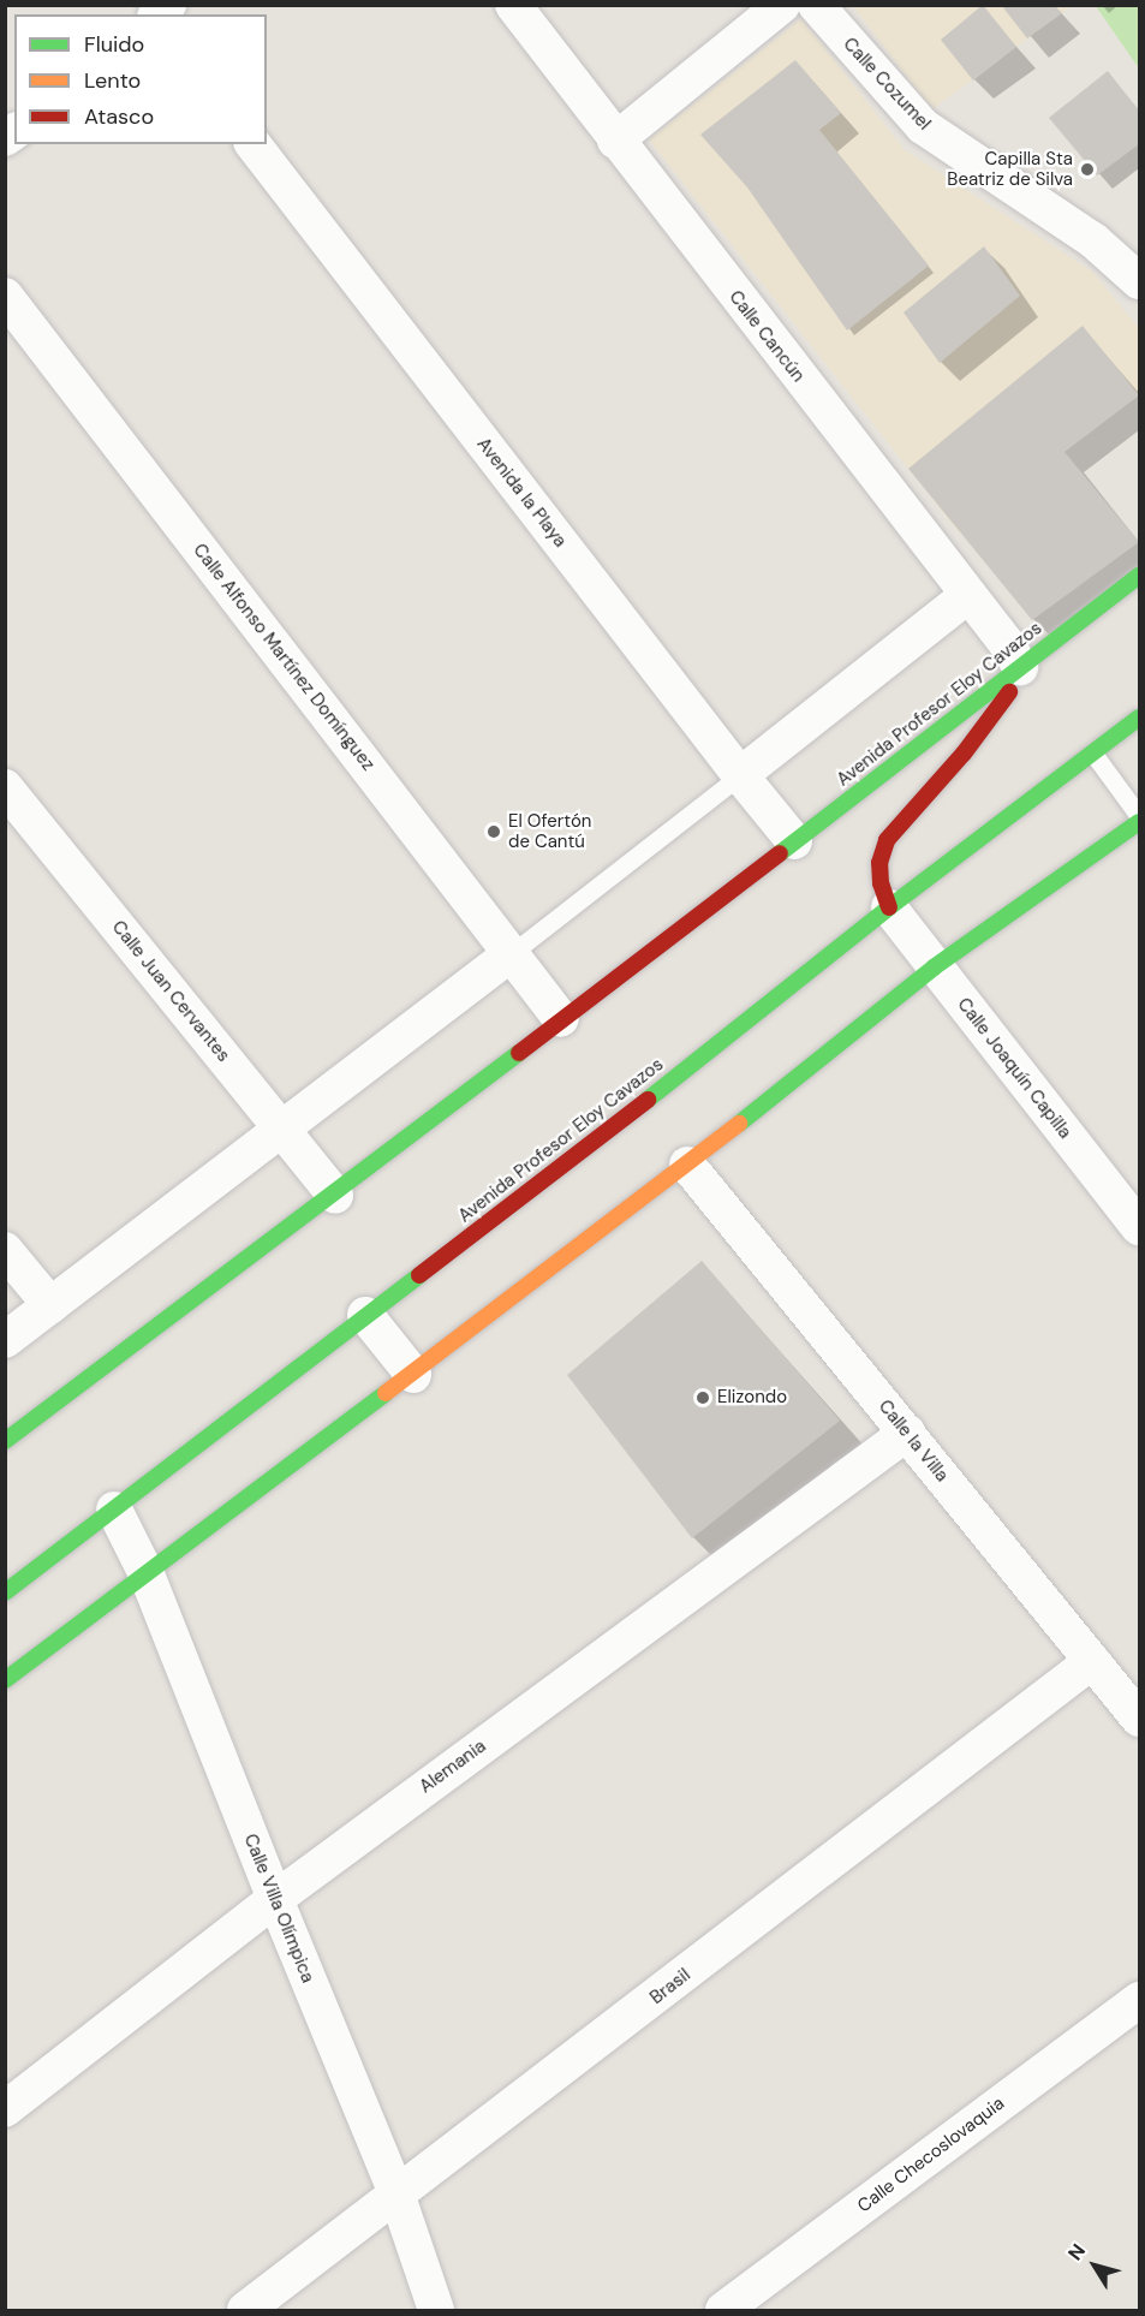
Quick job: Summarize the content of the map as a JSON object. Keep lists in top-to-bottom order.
{
  "streets": {
    "main road": ["Avenida Profesor Eloy Cavazos"],
    "street": [
      "Calle Cozumel",
      "Calle Cancún",
      "Avenida la Playa",
      "Calle Alfonso Martínez Domínguez",
      "Calle Juan Cervantes",
      "Calle Joaquín Capilla",
      "Calle la Villa",
      "Alemania",
      "Calle Villa Olímpica",
      "Brasil",
      "Calle Checoslovaquia"
    ]
  },
  "crossings": [
    ["Calle Cancún", "Avenida Profesor Eloy Cavazos"],
    ["Avenida la Playa", "Avenida Profesor Eloy Cavazos"],
    ["Calle Alfonso Martínez Domínguez", "Avenida Profesor Eloy Cavazos"],
    ["Avenida Profesor Eloy Cavazos", "Calle Juan Cervantes"],
    ["Avenida Profesor Eloy Cavazos", "Calle Joaquín Capilla"],
    ["Avenida Profesor Eloy Cavazos", "Calle Villa Olímpica"],
    ["Calle la Villa", "Alemania"],
    ["Calle la Villa", "Brasil"],
    ["Alemania", "Calle Villa Olímpica"],
    ["Calle Villa Olímpica", "Brasil"]
  ],
  "places": ["Capilla Sta Beatriz de Silva", "El Ofertón de Cantú", "Elizondo"],
  "legend": ["Fluido", "Lento", "Atasco"],
  "north": "top left"
}
